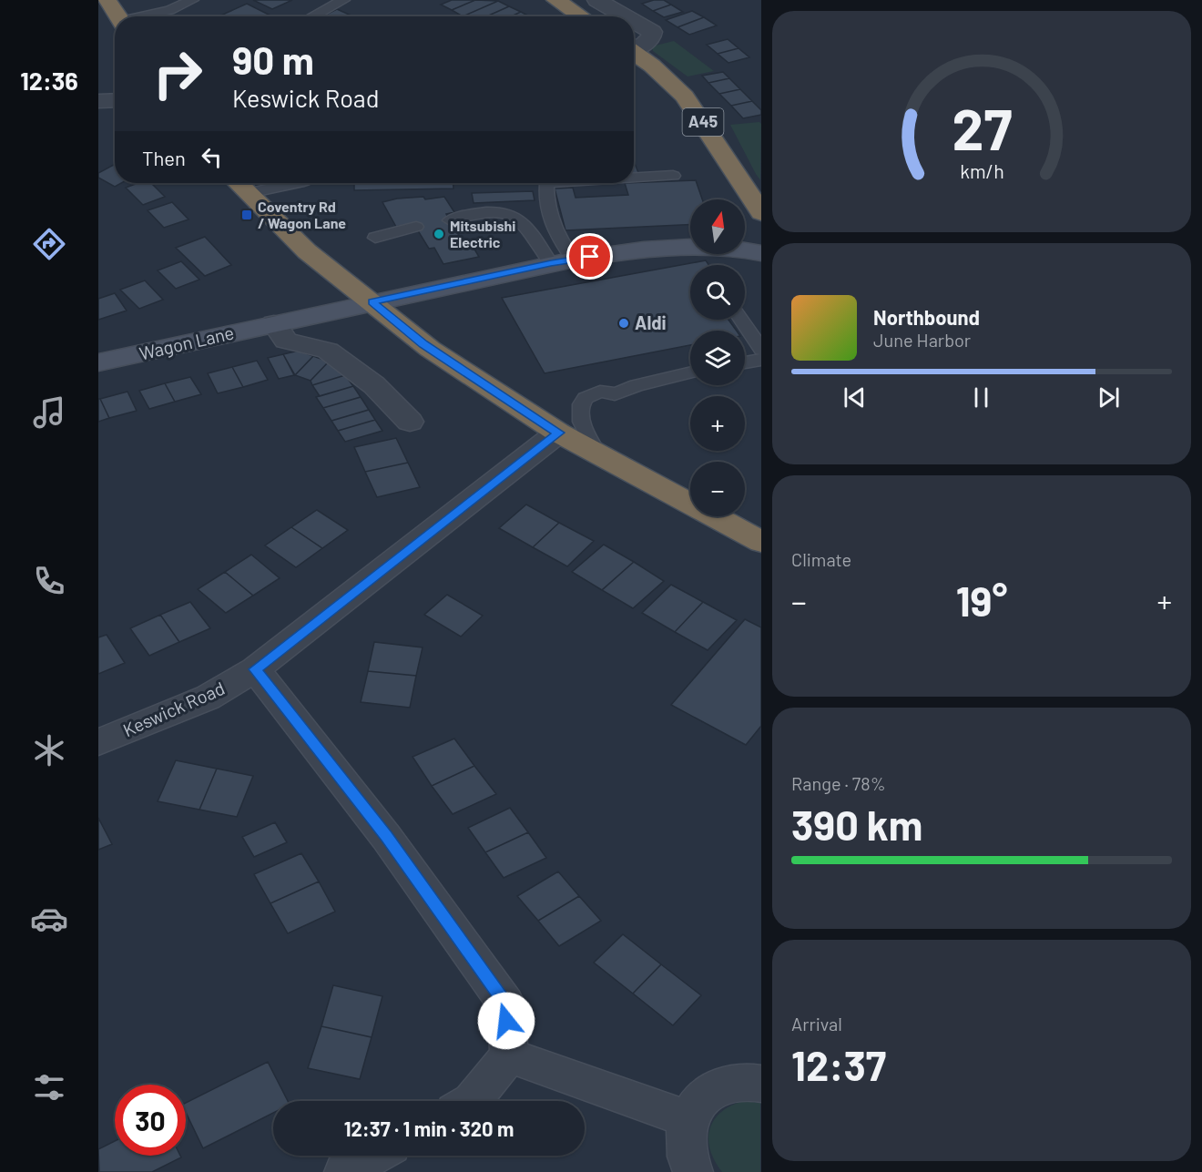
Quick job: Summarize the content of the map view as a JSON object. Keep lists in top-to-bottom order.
{
  "streets": {
    "highway": ["A45"],
    "street": ["Wagon Lane", "Keswick Road"]
  },
  "places": {
    "transit": ["Coventry Rd / Wagon Lane"],
    "other": ["Mitsubishi Electric", "Aldi"]
  },
  "north": "top",
  "page": {
    "tabs": "12:36",
    "turn": ["90 m", "Keswick Road"],
    "then": "Then",
    "map_buttons": ["+", "−"],
    "song": ["Northbound", "June Harbor"],
    "tile": [
      "Climate",
      ["Range · 78%", "390 km"],
      ["Arrival", "12:37"]
    ],
    "heat": ["−", "19°", "+"],
    "limit": "30",
    "trip": "12:37 · 1 min · 320 m",
    "gauge": ["27", "km/h"]
  }
}
